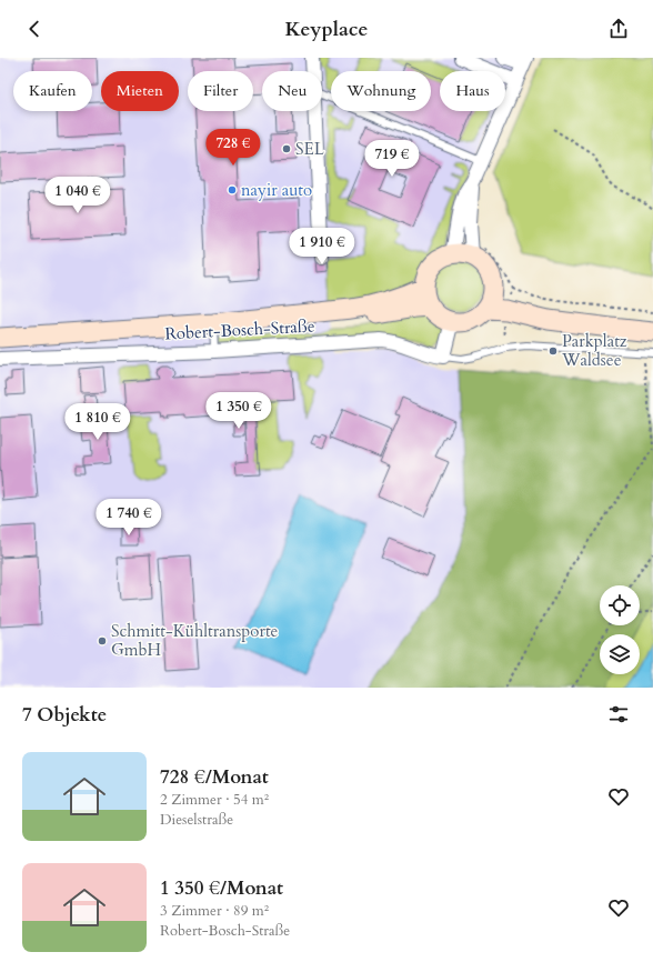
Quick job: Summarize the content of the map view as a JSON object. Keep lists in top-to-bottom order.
{
  "streets": {
    "street": ["Robert-Bosch-Straße"]
  },
  "places": [
    "SEL",
    "nayir auto",
    "Parkplatz Waldsee",
    "Schmitt-Kühltransporte GmbH"
  ],
  "page": {
    "header": "Keyplace",
    "chip": [
      "Kaufen",
      "Mieten",
      "Filter",
      "Neu",
      "Wohnung",
      "Haus"
    ],
    "price": [
      "728 €",
      "719 €",
      "1 040 €",
      "1 910 €",
      "1 350 €",
      "1 810 €",
      "1 740 €"
    ],
    "heading": "7 Objekte",
    "list": [
      {
        "name": "728 €/Monat",
        "note": "2 Zimmer · 54 m² · Dieselstraße"
      },
      {
        "name": "1 350 €/Monat",
        "note": "3 Zimmer · 89 m² · Robert-Bosch-Straße"
      }
    ]
  }
}
